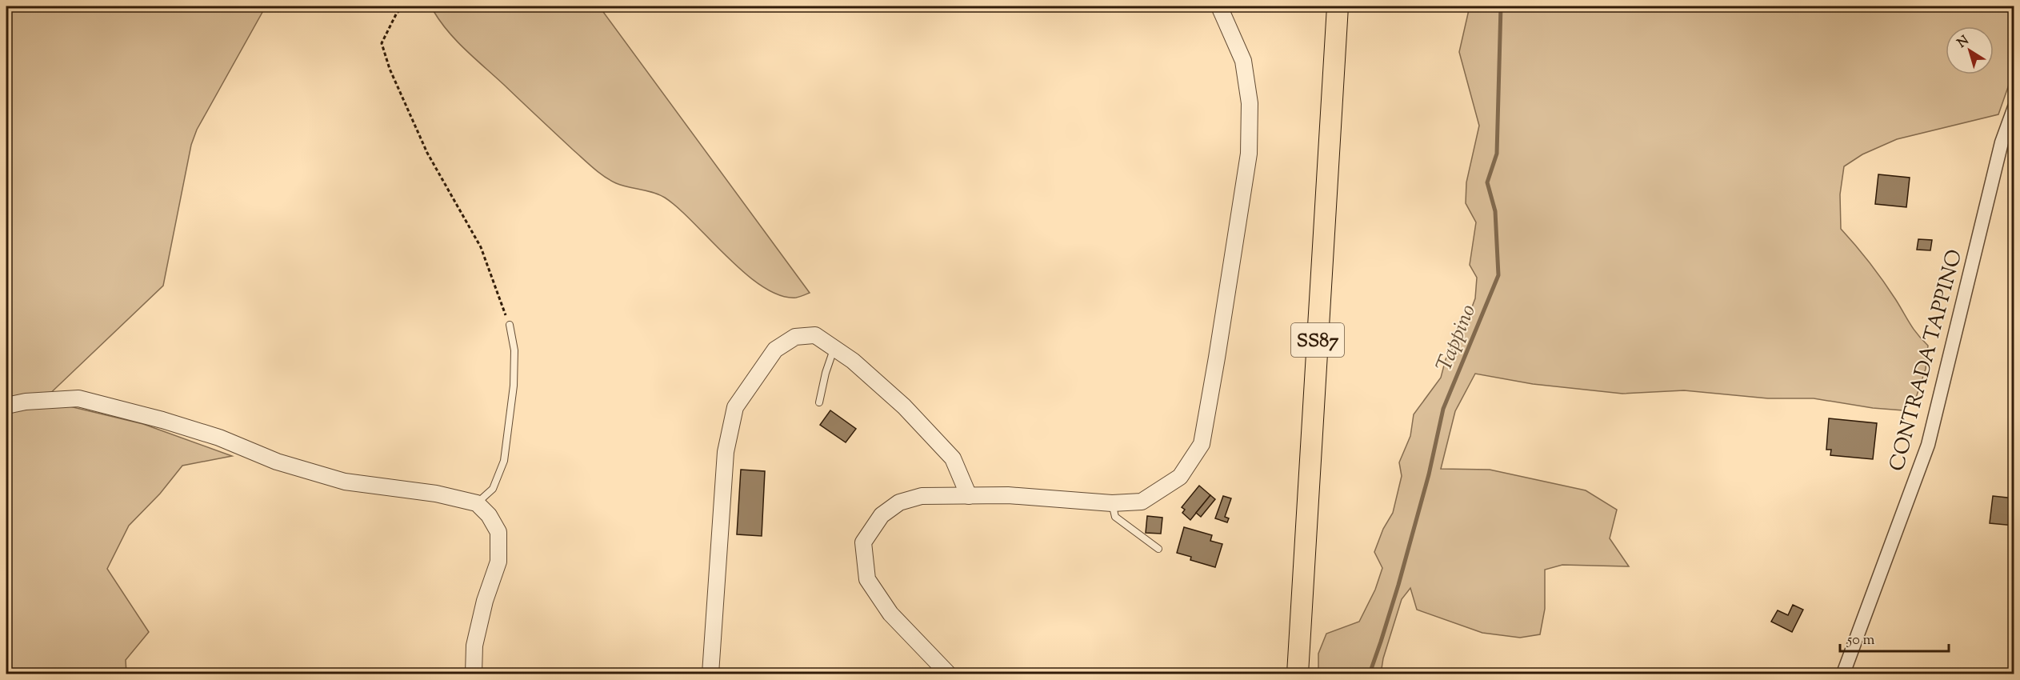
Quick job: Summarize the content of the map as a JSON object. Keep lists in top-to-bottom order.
{
  "streets": {
    "main road": ["SS87"],
    "street": ["CONTRADA TAPPINO"]
  },
  "water": ["Tappino"],
  "scale_bar": "50 m",
  "north": "top left"
}
